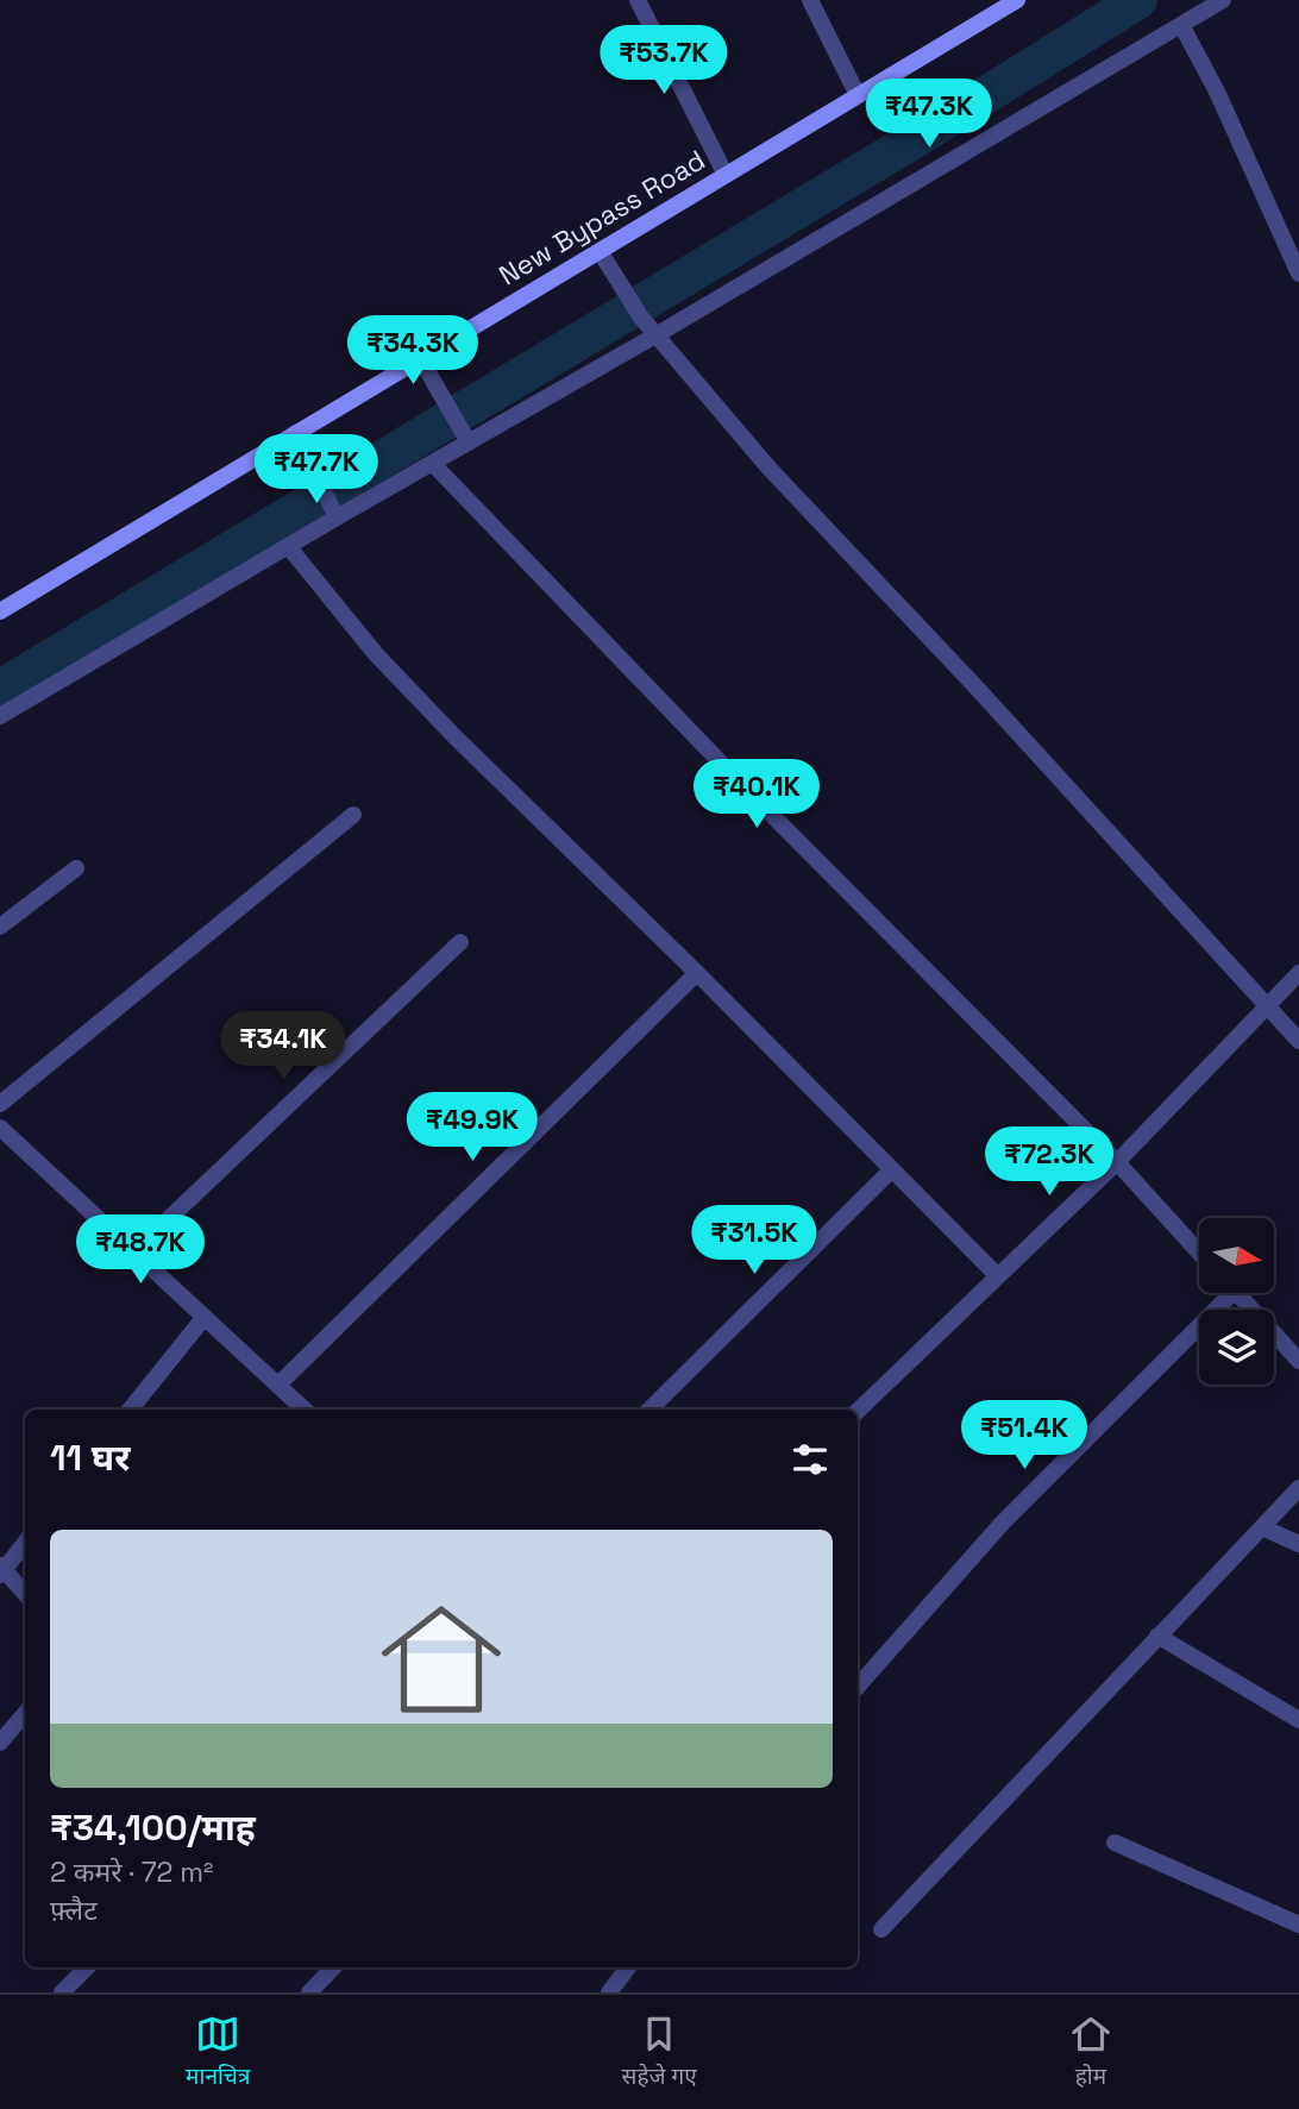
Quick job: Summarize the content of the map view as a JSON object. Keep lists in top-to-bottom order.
{
  "streets": {
    "main road": ["New Bypass Road"]
  },
  "north": "right",
  "page": {
    "price": [
      "₹53.7K",
      "₹47.3K",
      "₹34.3K",
      "₹47.7K",
      "₹40.1K",
      "₹34.1K",
      "₹49.9K",
      "₹72.3K",
      "₹31.5K",
      "₹48.7K",
      "₹51.4K"
    ],
    "heading": "11 घर",
    "list": [
      {
        "name": "₹34,100/माह",
        "note": "2 कमरे · 72 m² · फ़्लैट"
      }
    ],
    "tabs": ["मानचित्र", "सहेजे गए", "होम"]
  }
}
